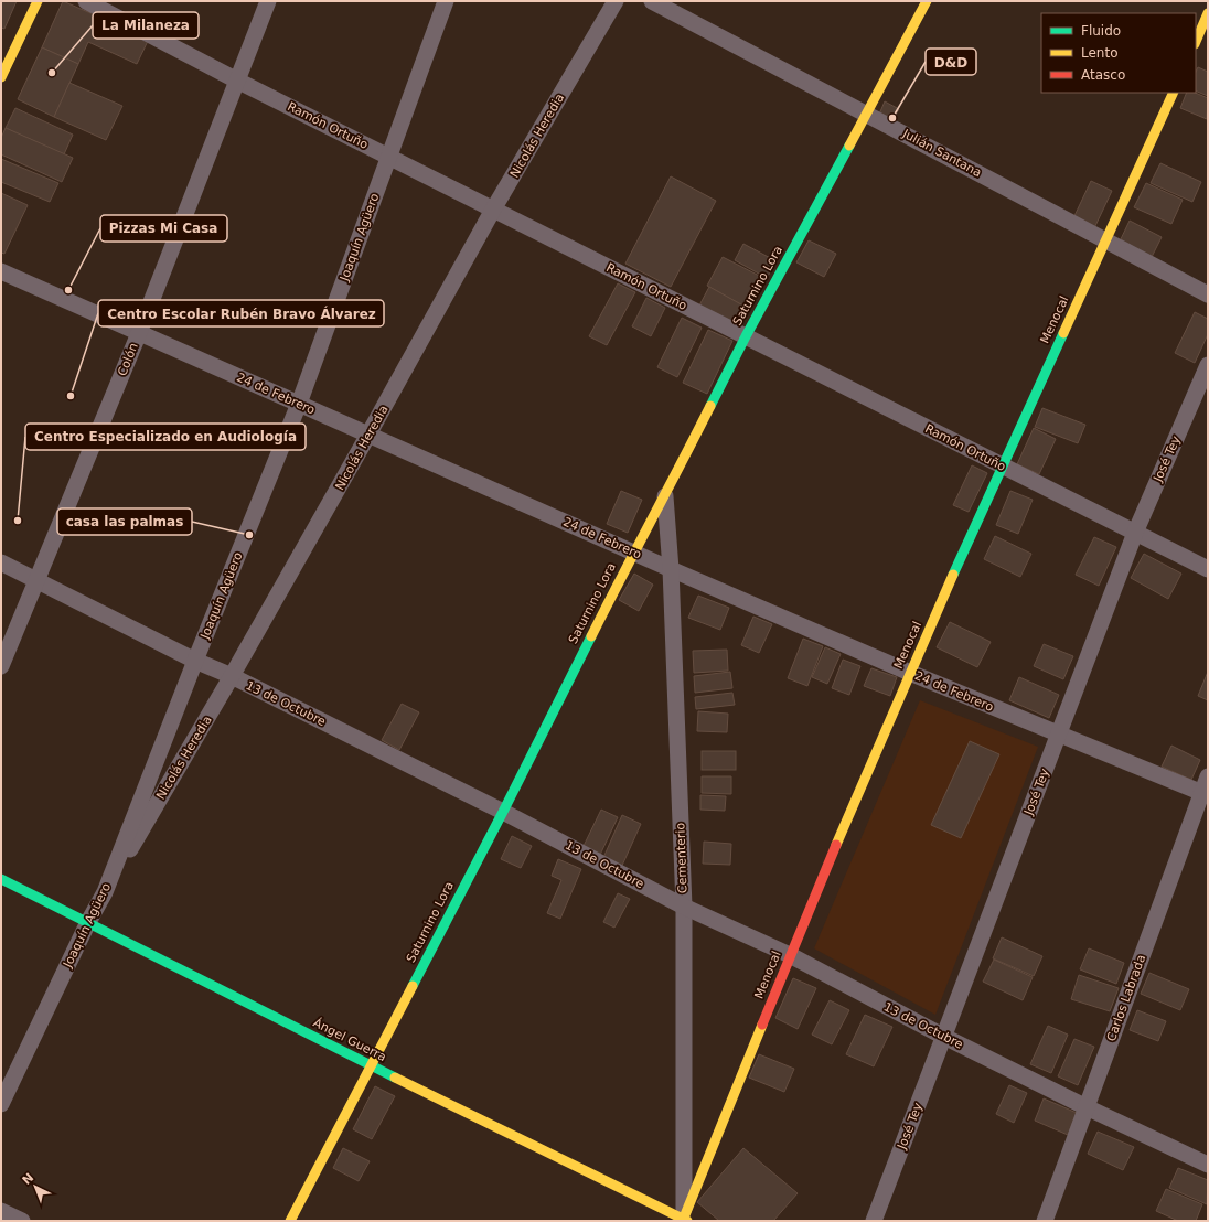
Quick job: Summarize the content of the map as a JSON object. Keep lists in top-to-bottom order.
{
  "streets": {
    "street": [
      "Ramón Ortuño",
      "Nicolás Heredia",
      "Julián Santana",
      "Joaquín Agüero",
      "Saturnino Lora",
      "Menocal",
      "Colón",
      "24 de Febrero",
      "José Tey",
      "13 de Octubre",
      "Cementerio",
      "Carlos Labrada",
      "Ángel Guerra"
    ]
  },
  "crossings": [
    ["Ramón Ortuño", "Nicolás Heredia"],
    ["Ramón Ortuño", "Joaquín Agüero"],
    ["Ramón Ortuño", "Saturnino Lora"],
    ["Ramón Ortuño", "Menocal"],
    ["Ramón Ortuño", "Colón"],
    ["Ramón Ortuño", "José Tey"],
    ["Nicolás Heredia", "Joaquín Agüero"],
    ["Nicolás Heredia", "24 de Febrero"],
    ["Nicolás Heredia", "13 de Octubre"],
    ["Julián Santana", "Saturnino Lora"],
    ["Julián Santana", "Menocal"],
    ["Joaquín Agüero", "24 de Febrero"],
    ["Joaquín Agüero", "13 de Octubre"],
    ["Joaquín Agüero", "Ángel Guerra"],
    ["Saturnino Lora", "24 de Febrero"],
    ["Saturnino Lora", "13 de Octubre"],
    ["Saturnino Lora", "Cementerio"],
    ["Saturnino Lora", "Ángel Guerra"],
    ["Menocal", "24 de Febrero"],
    ["Menocal", "13 de Octubre"],
    ["Menocal", "Cementerio"],
    ["Menocal", "Ángel Guerra"],
    ["Colón", "24 de Febrero"],
    ["Colón", "13 de Octubre"],
    ["24 de Febrero", "José Tey"],
    ["24 de Febrero", "Cementerio"],
    ["24 de Febrero", "Carlos Labrada"],
    ["José Tey", "13 de Octubre"],
    ["13 de Octubre", "Cementerio"],
    ["13 de Octubre", "Carlos Labrada"],
    ["Cementerio", "Ángel Guerra"]
  ],
  "places": [
    "La Milaneza",
    "D&D",
    "Pizzas Mi Casa",
    "Centro Escolar Rubén Bravo Álvarez",
    "Centro Especializado en Audiología",
    "casa las palmas"
  ],
  "legend": ["Fluido", "Lento", "Atasco"],
  "north": "top left"
}
